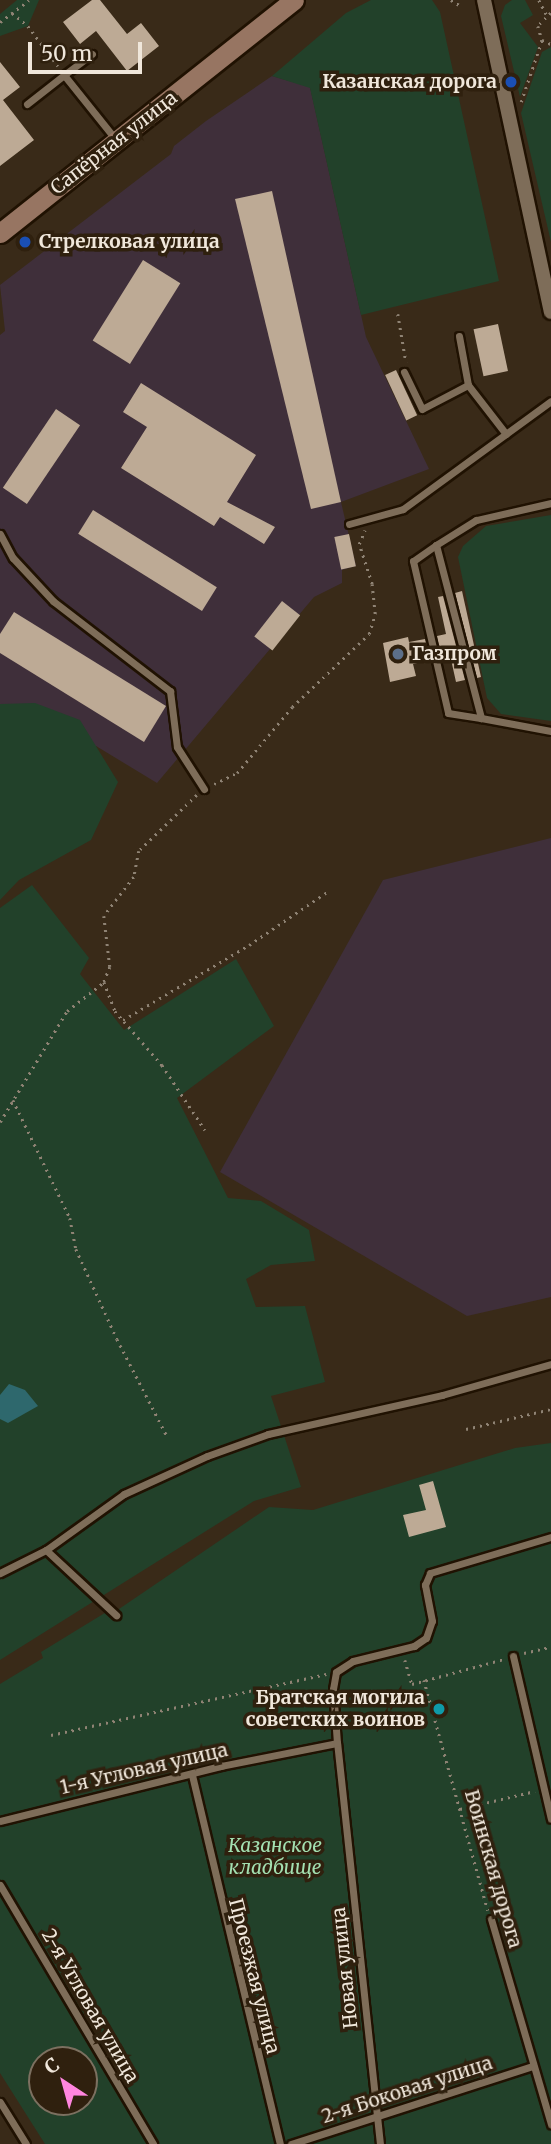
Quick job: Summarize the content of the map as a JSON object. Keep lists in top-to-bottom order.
{
  "streets": {
    "street": ["Сапёрная улица"],
    "lane": [
      "1-я Угловая улица",
      "Воинская дорога",
      "Новая улица",
      "Проезжая улица",
      "2-я Угловая улица",
      "2-я Боковая улица"
    ]
  },
  "crossings": [
    ["1-я Угловая улица", "Новая улица"],
    ["1-я Угловая улица", "Проезжая улица"],
    ["Воинская дорога", "2-я Боковая улица"],
    ["Новая улица", "2-я Боковая улица"]
  ],
  "parks": ["Казанское кладбище"],
  "places": [
    "Казанская дорога",
    "Стрелковая улица",
    "Газпром",
    "Братская могила советских воинов"
  ],
  "scale_bar": "50 m",
  "north": "top left"
}
